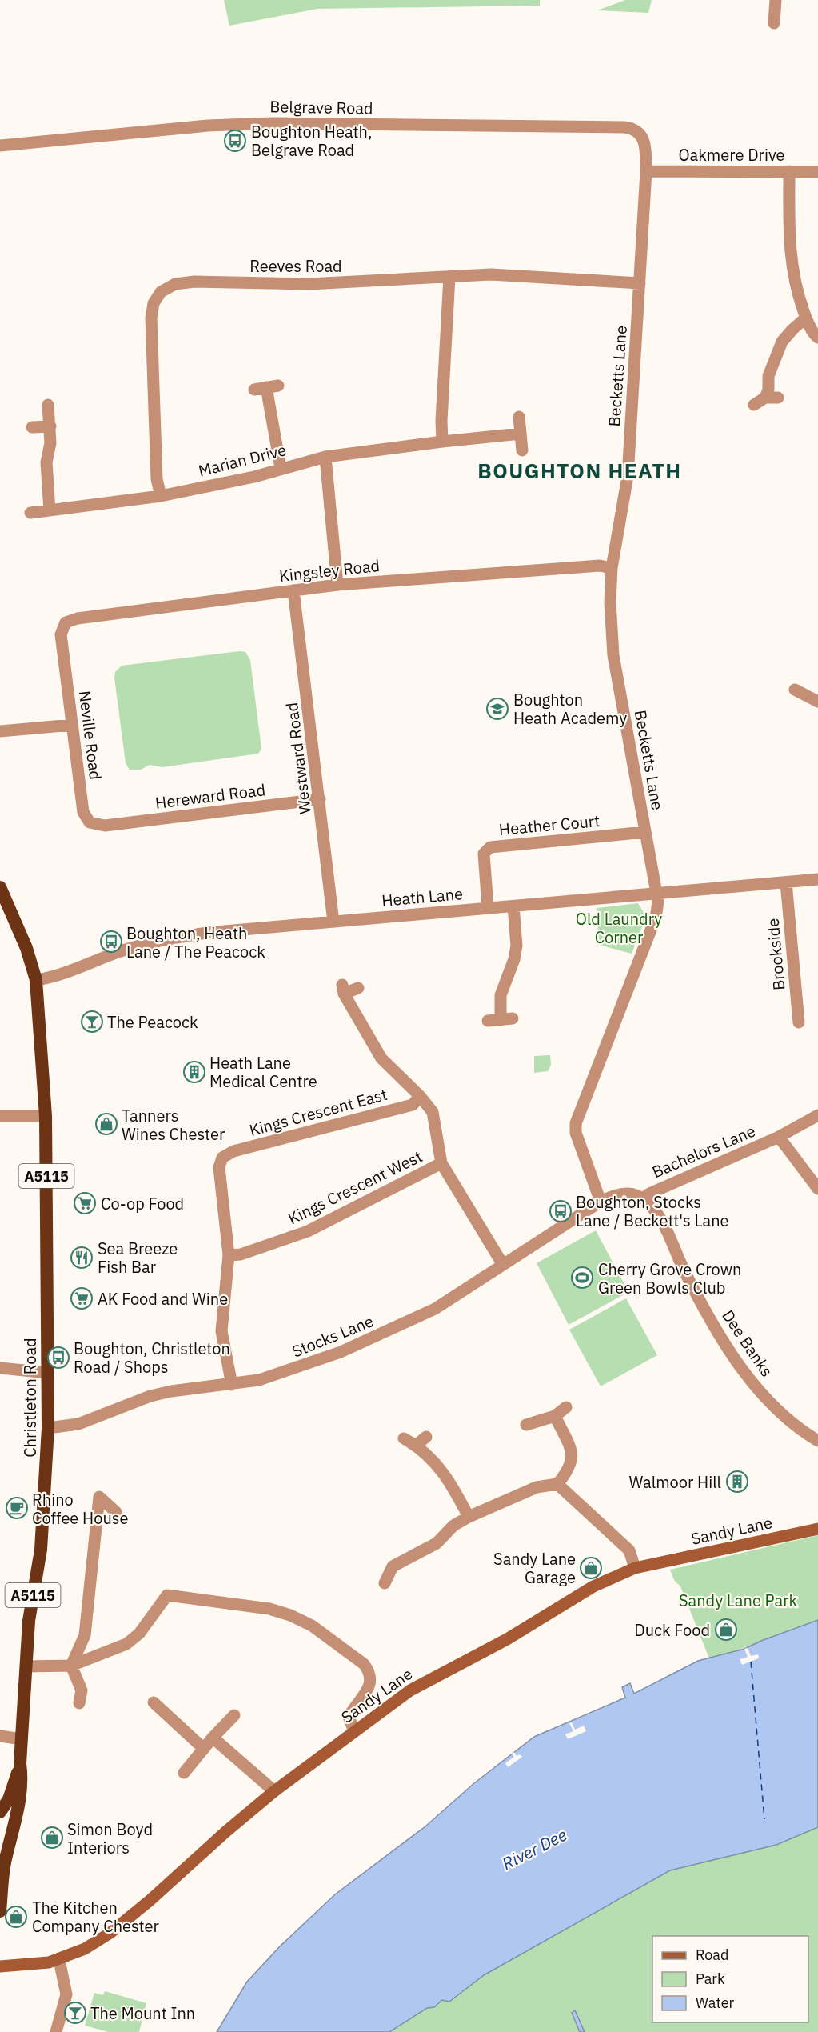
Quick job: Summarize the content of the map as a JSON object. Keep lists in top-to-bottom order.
{
  "streets": {
    "highway": ["A5115", "Christleton Road"],
    "main road": ["Sandy Lane"],
    "street": [
      "Belgrave Road",
      "Oakmere Drive",
      "Reeves Road",
      "Becketts Lane",
      "Marian Drive",
      "Kingsley Road",
      "Neville Road",
      "Westward Road",
      "Hereward Road",
      "Heather Court",
      "Heath Lane",
      "Brookside",
      "Kings Crescent East",
      "Bachelors Lane",
      "Kings Crescent West",
      "Stocks Lane",
      "Dee Banks"
    ]
  },
  "crossings": [
    ["Belgrave Road", "Becketts Lane"],
    ["Oakmere Drive", "Becketts Lane"],
    ["Reeves Road", "Becketts Lane"],
    ["Reeves Road", "Marian Drive"],
    ["Becketts Lane", "Kingsley Road"],
    ["Becketts Lane", "Heather Court"],
    ["Becketts Lane", "Heath Lane"],
    ["Becketts Lane", "Bachelors Lane"],
    ["Becketts Lane", "Stocks Lane"],
    ["Kingsley Road", "Neville Road"],
    ["Kingsley Road", "Westward Road"],
    ["Neville Road", "Hereward Road"],
    ["Westward Road", "Hereward Road"],
    ["Westward Road", "Heath Lane"],
    ["Heather Court", "Heath Lane"],
    ["Heath Lane", "Brookside"],
    ["Heath Lane", "Christleton Road"],
    ["Kings Crescent East", "Kings Crescent West"],
    ["Bachelors Lane", "Stocks Lane"],
    ["Bachelors Lane", "Dee Banks"],
    ["A5115", "Christleton Road"],
    ["Stocks Lane", "Christleton Road"]
  ],
  "districts": ["BOUGHTON HEATH"],
  "water": ["River Dee"],
  "parks": ["Old Laundry Corner", "Sandy Lane Park"],
  "places": {
    "bus stop": [
      "Boughton Heath, Belgrave Road",
      "Boughton, Heath Lane / The Peacock",
      "Boughton, Stocks Lane / Beckett's Lane",
      "Boughton, Christleton Road / Shops"
    ],
    "school or university": ["Boughton Heath Academy"],
    "bar": ["The Peacock", "The Mount Inn"],
    "building": ["Heath Lane Medical Centre", "Walmoor Hill"],
    "shop": [
      "Tanners Wines Chester",
      "Sandy Lane Garage",
      "Duck Food",
      "Simon Boyd Interiors",
      "The Kitchen Company Chester"
    ],
    "supermarket": ["Co-op Food", "AK Food and Wine"],
    "restaurant": ["Sea Breeze Fish Bar"],
    "sports": ["Cherry Grove Crown Green Bowls Club"],
    "cafe": ["Rhino Coffee House"]
  },
  "legend": ["Road", "Park", "Water"]
}
